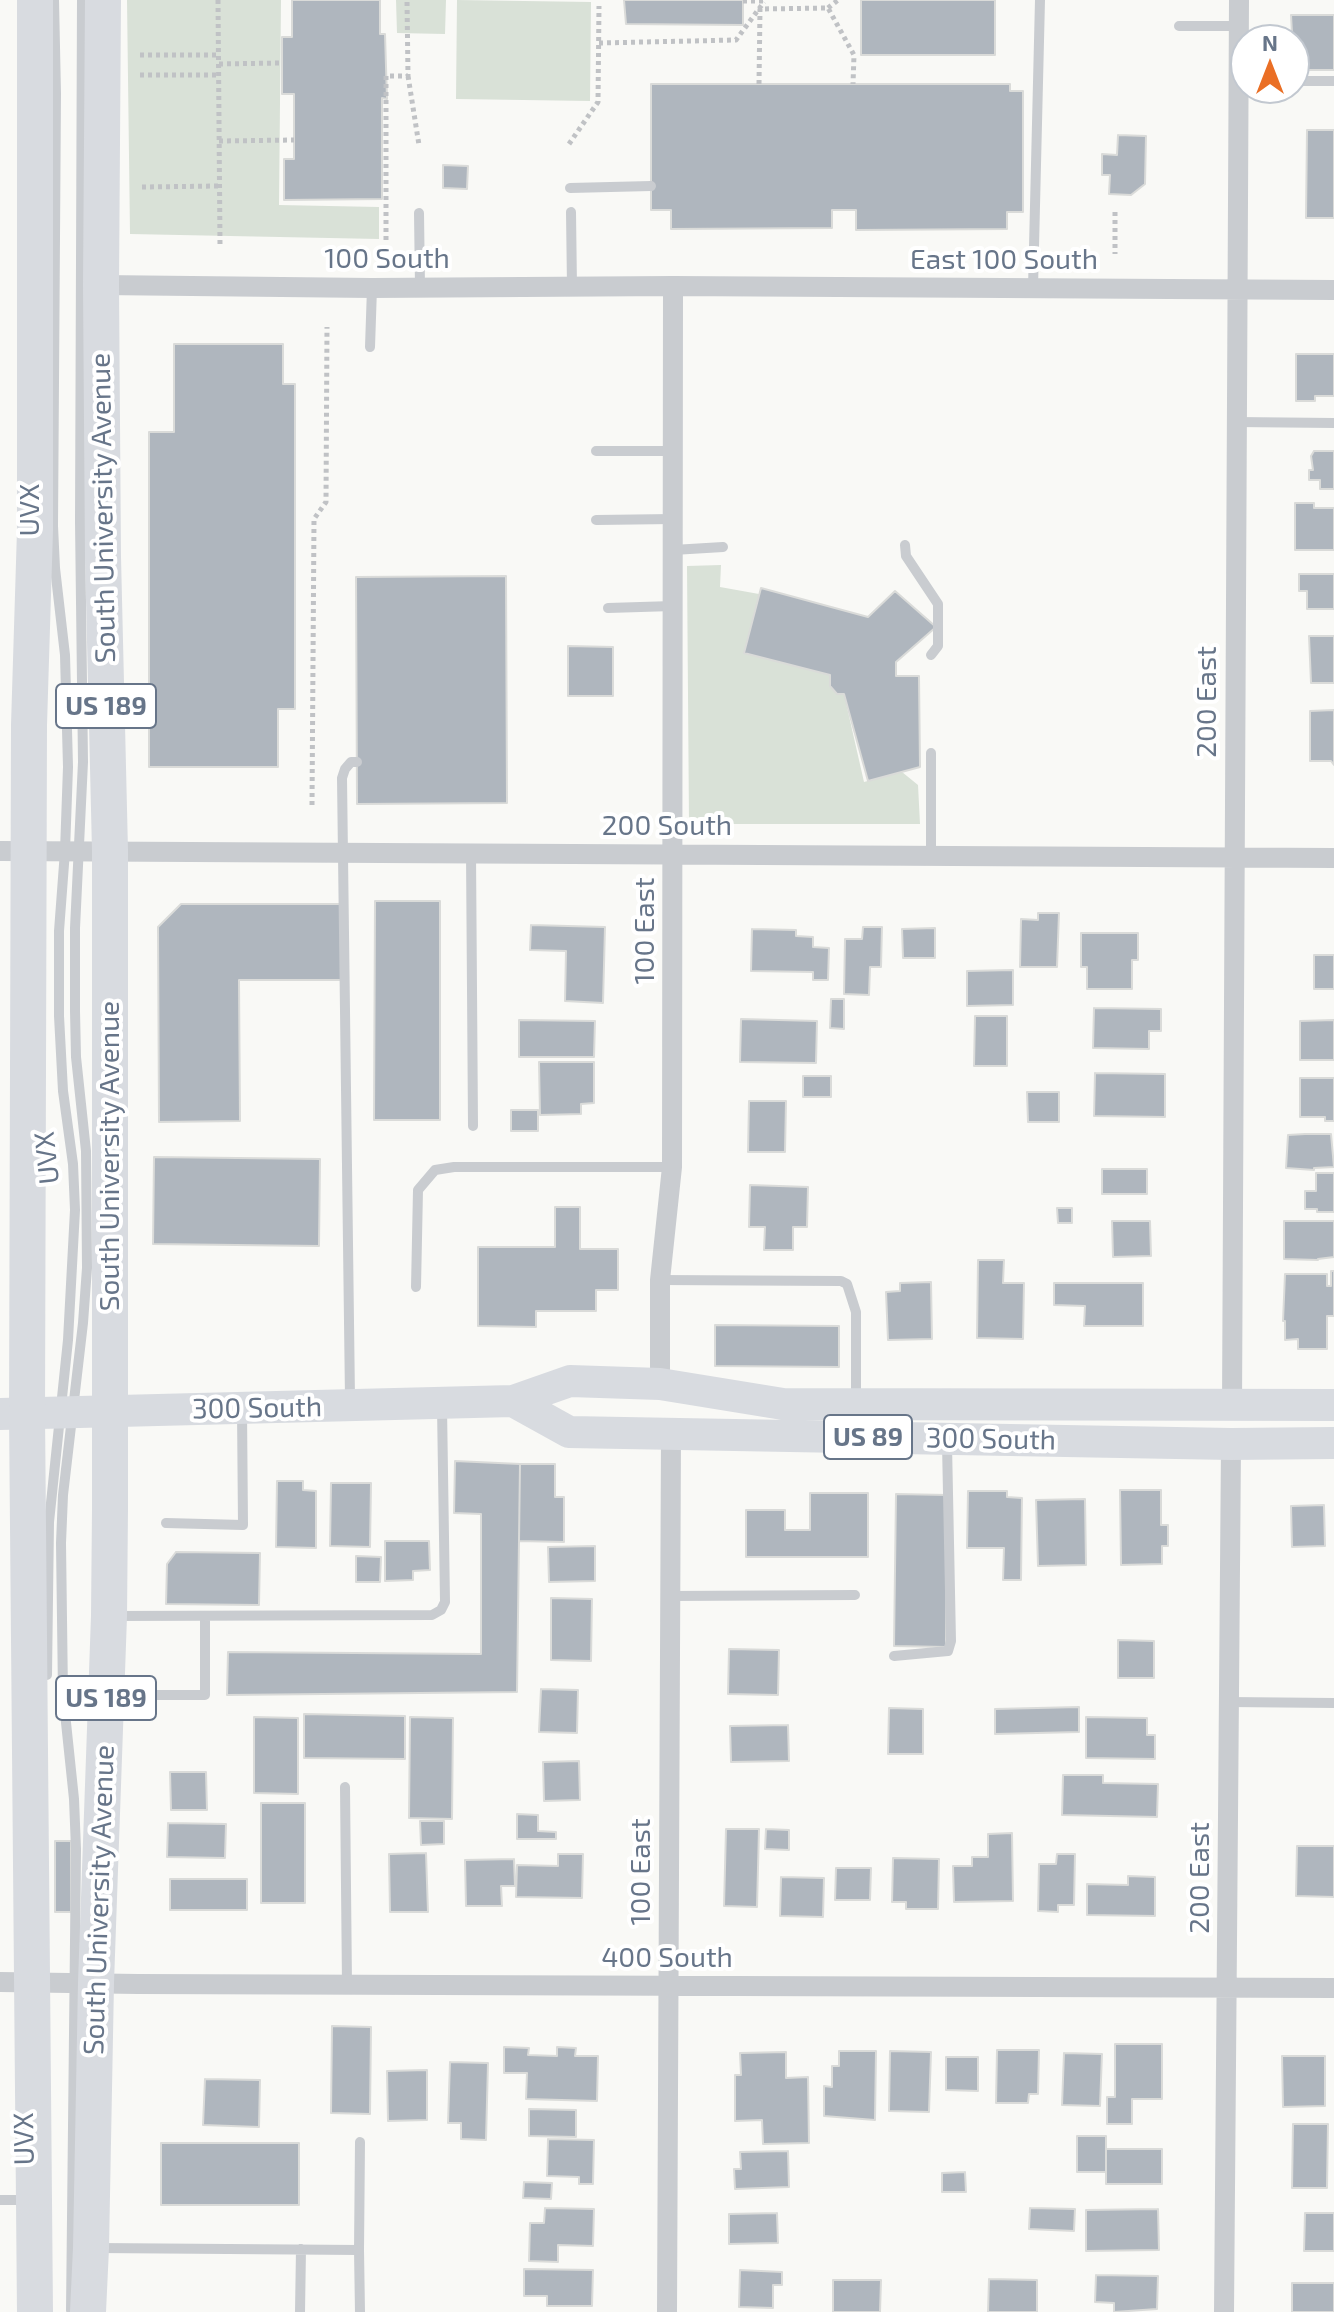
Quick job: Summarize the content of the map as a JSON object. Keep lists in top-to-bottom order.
{
  "streets": {
    "highway": ["South University Avenue", "US 189"],
    "main road": ["300 South", "US 89"],
    "street": [
      "100 South",
      "East 100 South",
      "200 East",
      "200 South",
      "100 East",
      "400 South"
    ],
    "lane": ["UVX"]
  },
  "crossings": [
    ["100 South", "East 100 South"],
    ["100 South", "South University Avenue"],
    ["100 South", "100 East"],
    ["East 100 South", "200 East"],
    ["East 100 South", "100 East"],
    ["South University Avenue", "UVX"],
    ["South University Avenue", "200 South"],
    ["South University Avenue", "300 South"],
    ["South University Avenue", "400 South"],
    ["UVX", "US 189"],
    ["UVX", "200 South"],
    ["UVX", "300 South"],
    ["UVX", "400 South"],
    ["200 East", "200 South"],
    ["200 East", "300 South"],
    ["200 East", "400 South"],
    ["US 189", "200 South"],
    ["US 189", "300 South"],
    ["US 189", "400 South"],
    ["200 South", "100 East"],
    ["100 East", "300 South"],
    ["100 East", "400 South"]
  ],
  "north": "top"
}
